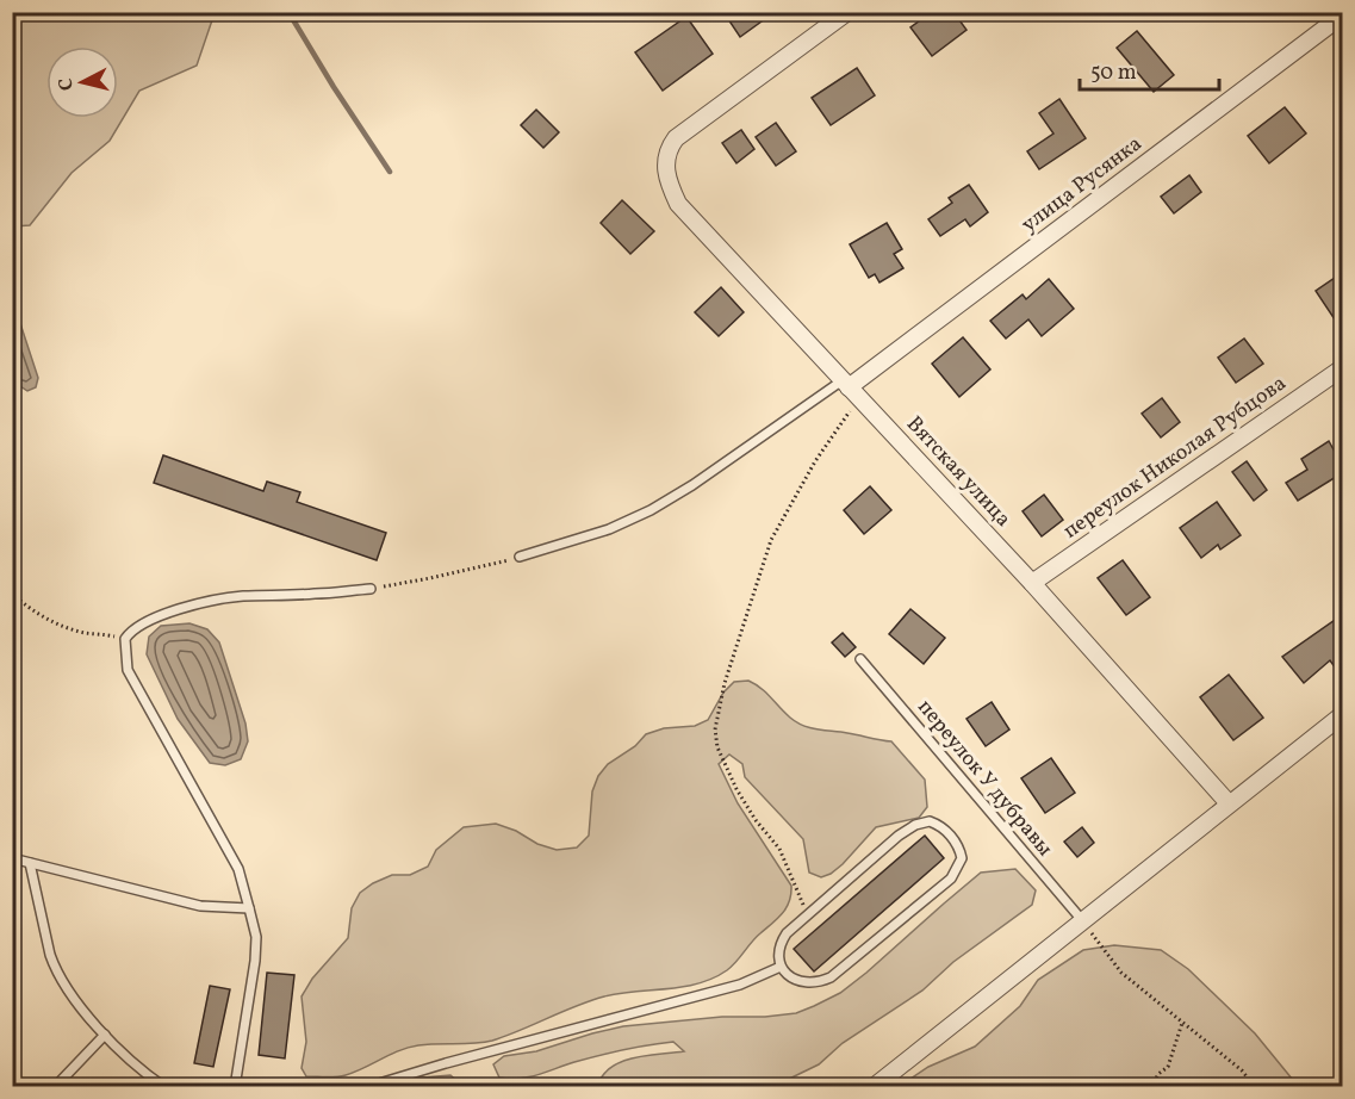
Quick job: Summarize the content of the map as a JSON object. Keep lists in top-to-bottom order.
{
  "streets": {
    "street": ["улица Русянка", "переулок Николая Рубцова", "Вятская улица"],
    "lane": ["переулок У дубравы"]
  },
  "crossings": [
    ["улица Русянка", "Вятская улица"],
    ["переулок Николая Рубцова", "Вятская улица"]
  ],
  "scale_bar": "50 m",
  "north": "left"
}
